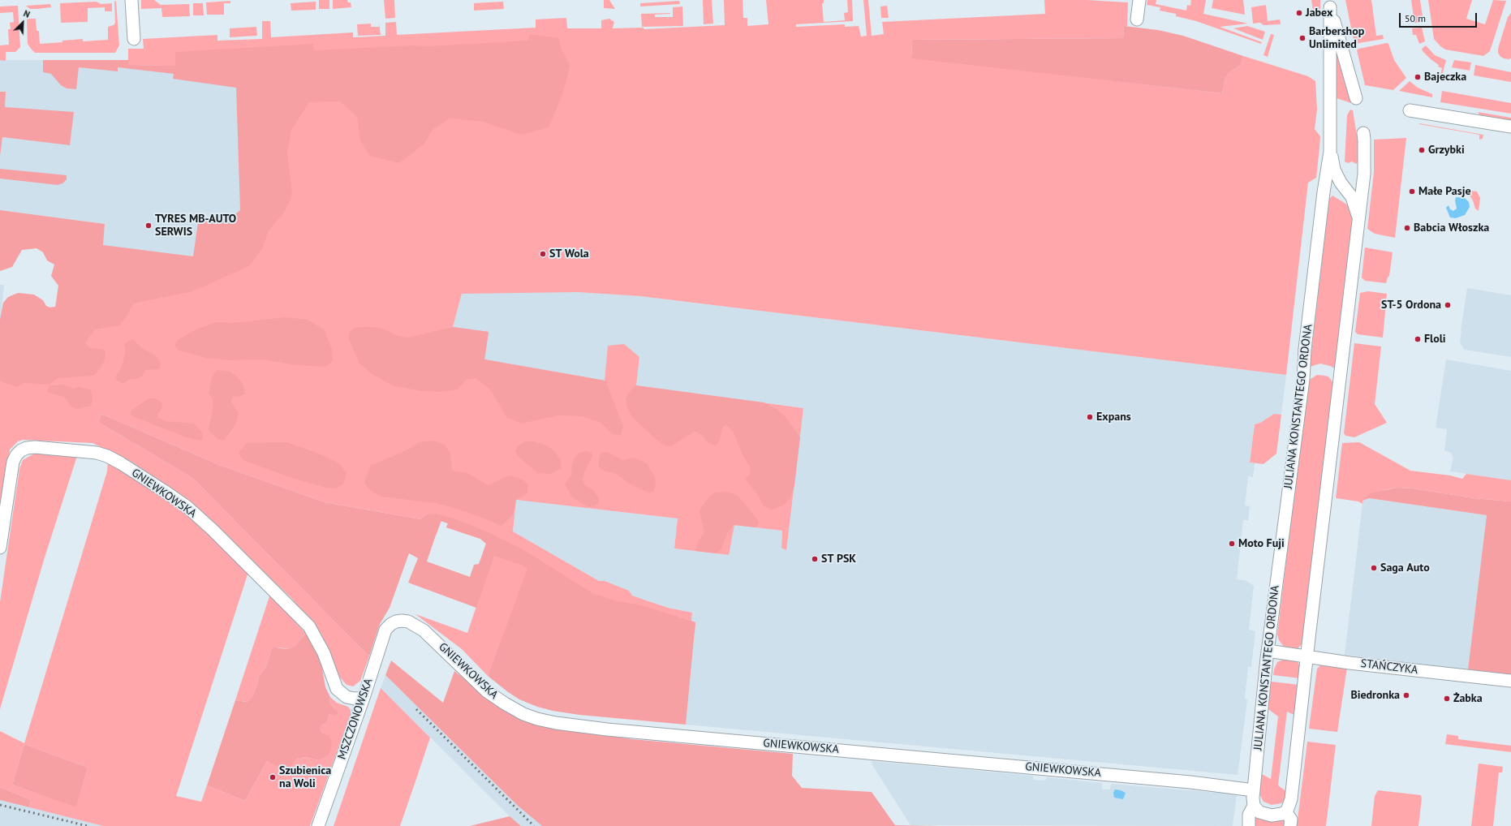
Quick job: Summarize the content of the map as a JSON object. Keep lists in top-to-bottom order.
{
  "streets": {
    "street": [
      "JULIANA KONSTANTEGO ORDONA",
      "GNIEWKOWSKA",
      "STAŃCZYKA",
      "MSZCZONOWSKA"
    ]
  },
  "crossings": [
    ["JULIANA KONSTANTEGO ORDONA", "GNIEWKOWSKA"],
    ["JULIANA KONSTANTEGO ORDONA", "STAŃCZYKA"],
    ["GNIEWKOWSKA", "MSZCZONOWSKA"]
  ],
  "places": [
    "Jabex",
    "Barbershop Unlimited",
    "Bajeczka",
    "Grzybki",
    "Małe Pasje",
    "TYRES MB-AUTO SERWIS",
    "Babcia Włoszka",
    "ST Wola",
    "ST-5 Ordona",
    "Floli",
    "Expans",
    "Moto Fuji",
    "ST PSK",
    "Saga Auto",
    "Biedronka",
    "Żabka",
    "Szubienica na Woli"
  ],
  "scale_bar": "50 m",
  "north": "top right"
}
